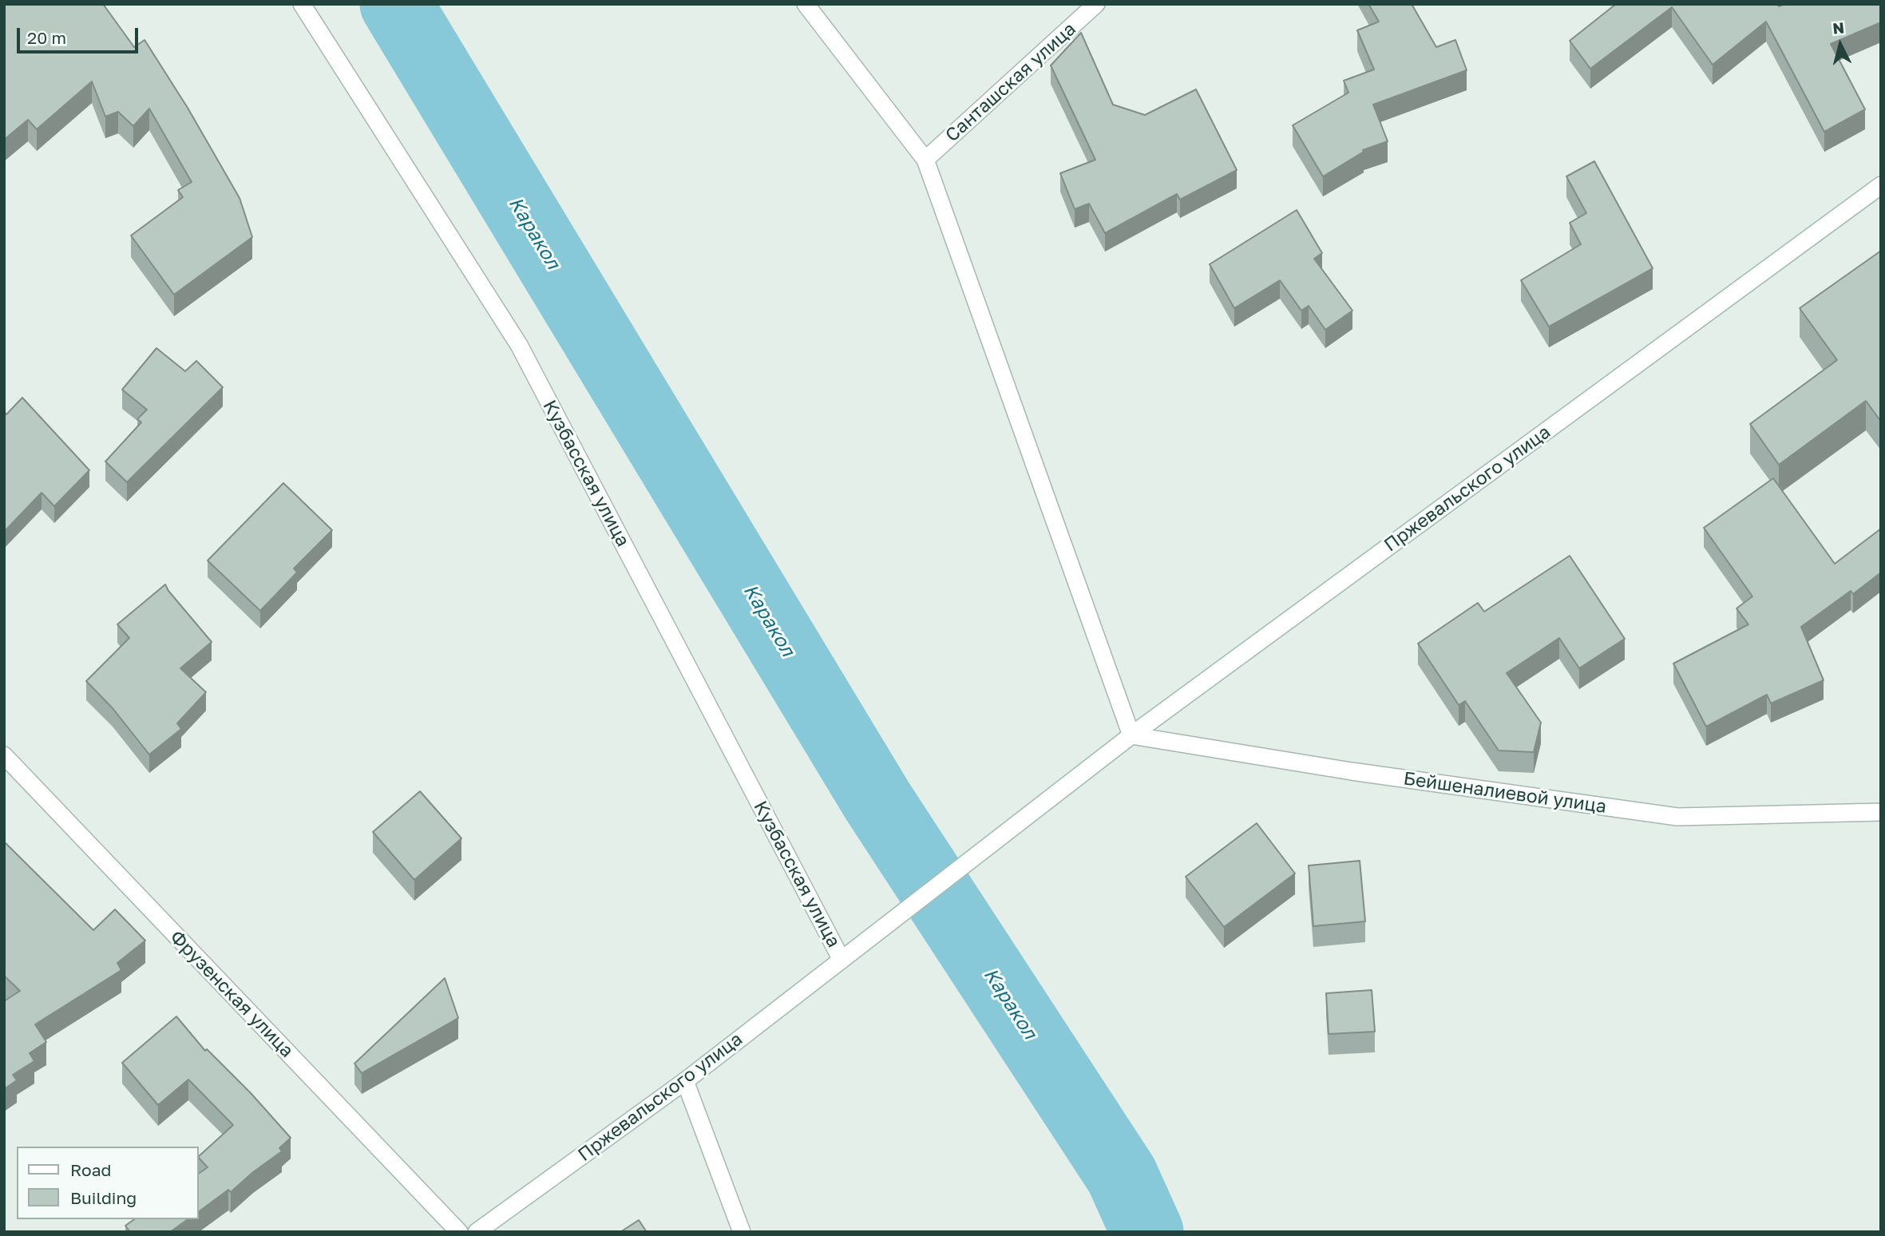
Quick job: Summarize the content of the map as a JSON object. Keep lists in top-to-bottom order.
{
  "streets": {
    "street": [
      "Санташская улица",
      "Кузбасская улица",
      "Пржевальского улица",
      "Бейшеналиевой улица",
      "Фрузенская улица"
    ]
  },
  "crossings": [
    ["Кузбасская улица", "Пржевальского улица"],
    ["Пржевальского улица", "Бейшеналиевой улица"]
  ],
  "water": ["Каракол"],
  "legend": ["Road", "Building"],
  "scale_bar": "20 m",
  "north": "top"
}
